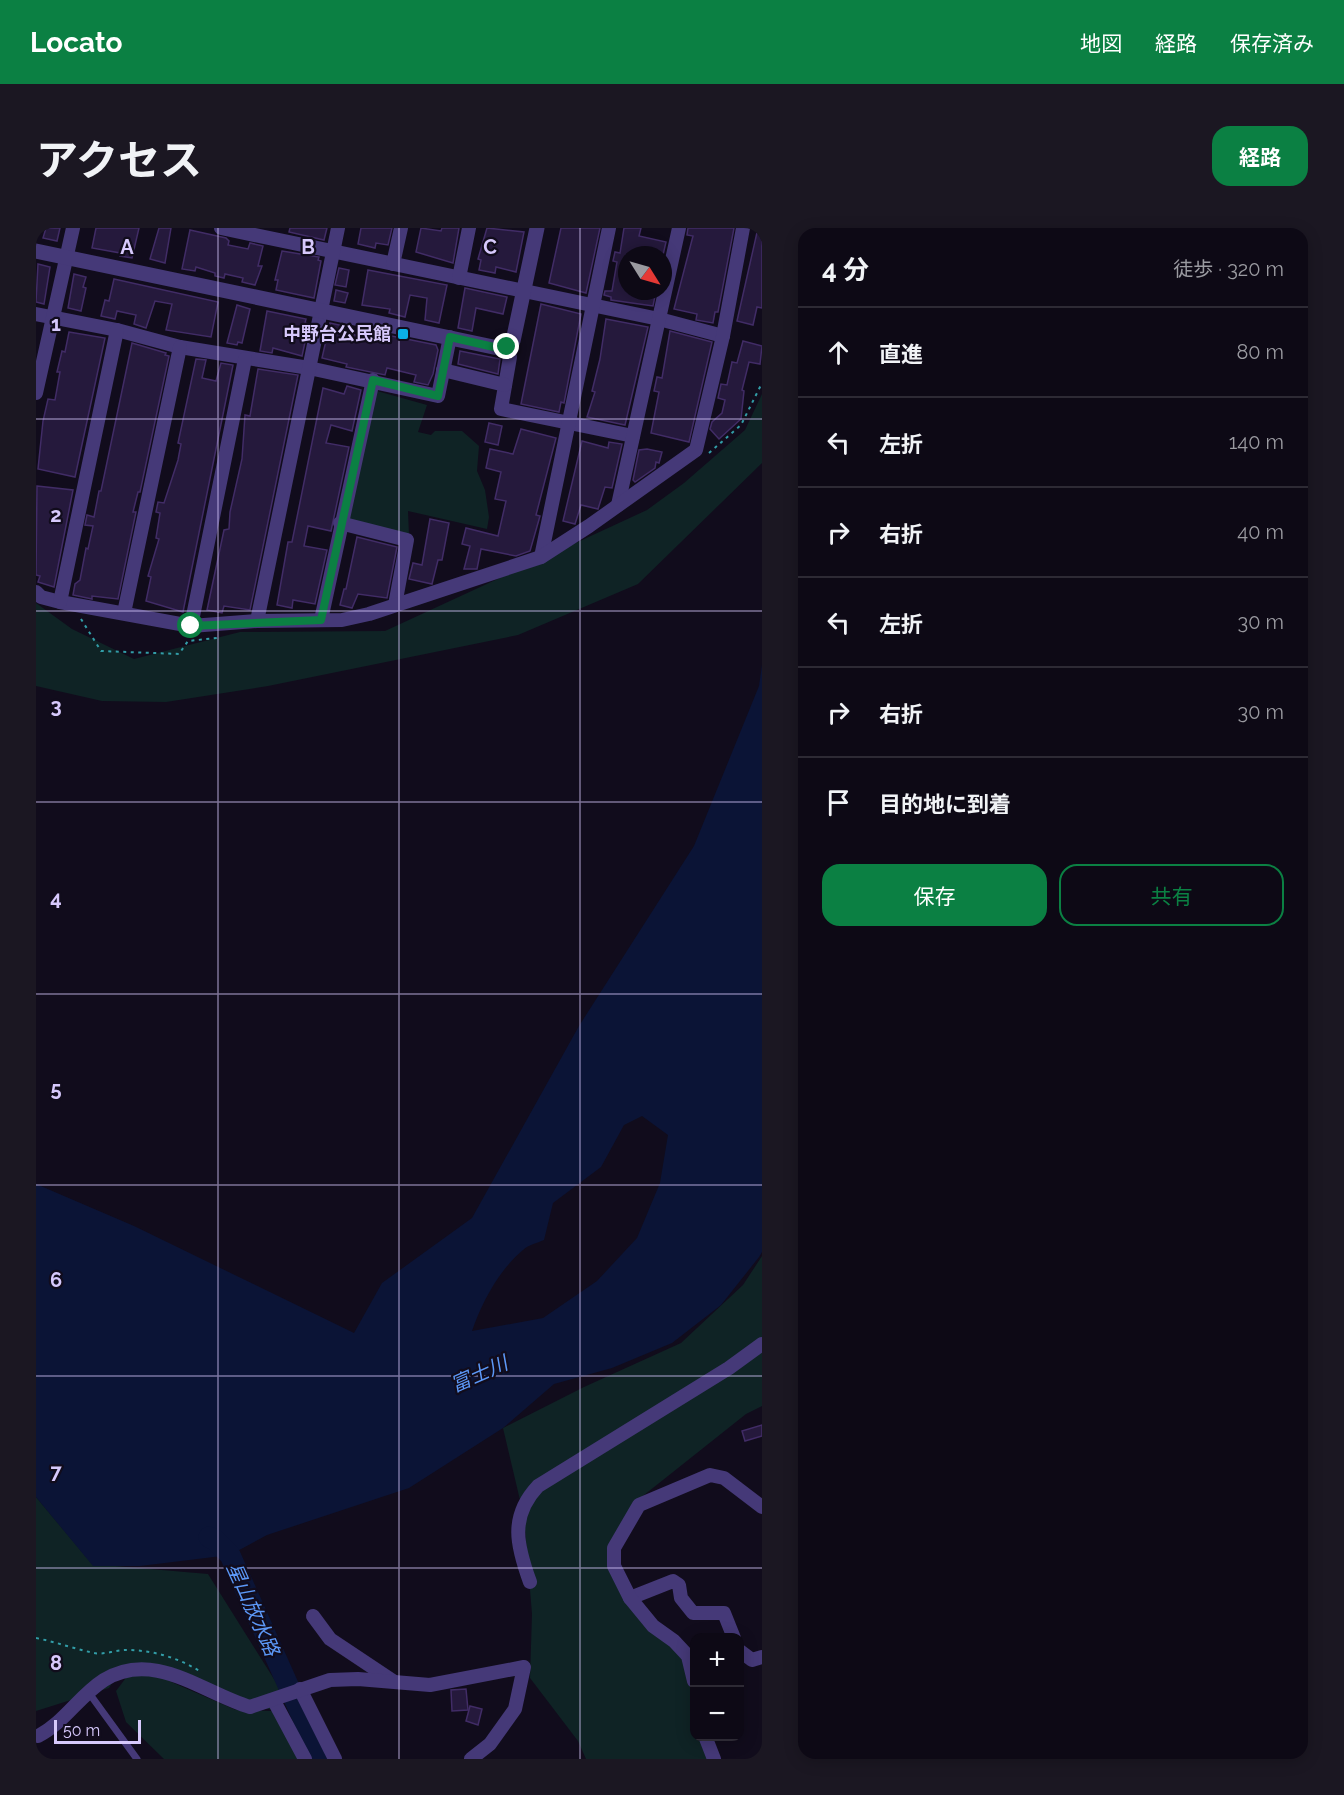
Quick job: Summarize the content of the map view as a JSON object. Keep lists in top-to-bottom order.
{
  "water": ["富士川", "星山放水路"],
  "places": {
    "transit": ["中野台公民館"]
  },
  "scale_bar": "50 m",
  "north": "bottom right",
  "page": {
    "header": "Locato",
    "nav": ["地図", "経路", "保存済み"],
    "title": "アクセス",
    "buttons": [
      "経路",
      ["保存", "共有"]
    ],
    "heading": ["4 分", "徒歩 · 320 m"],
    "list": [
      ["直進", "80 m"],
      ["左折", "140 m"],
      ["右折", "40 m"],
      ["左折", "30 m"],
      ["右折", "30 m"],
      "目的地に到着"
    ],
    "map_buttons": ["+", "−"],
    "scale": "50 m"
  },
  "grid": {
    "columns": ["A", "B", "C"],
    "rows": [
      "1",
      "2",
      "3",
      "4",
      "5",
      "6",
      "7",
      "8"
    ]
  }
}
